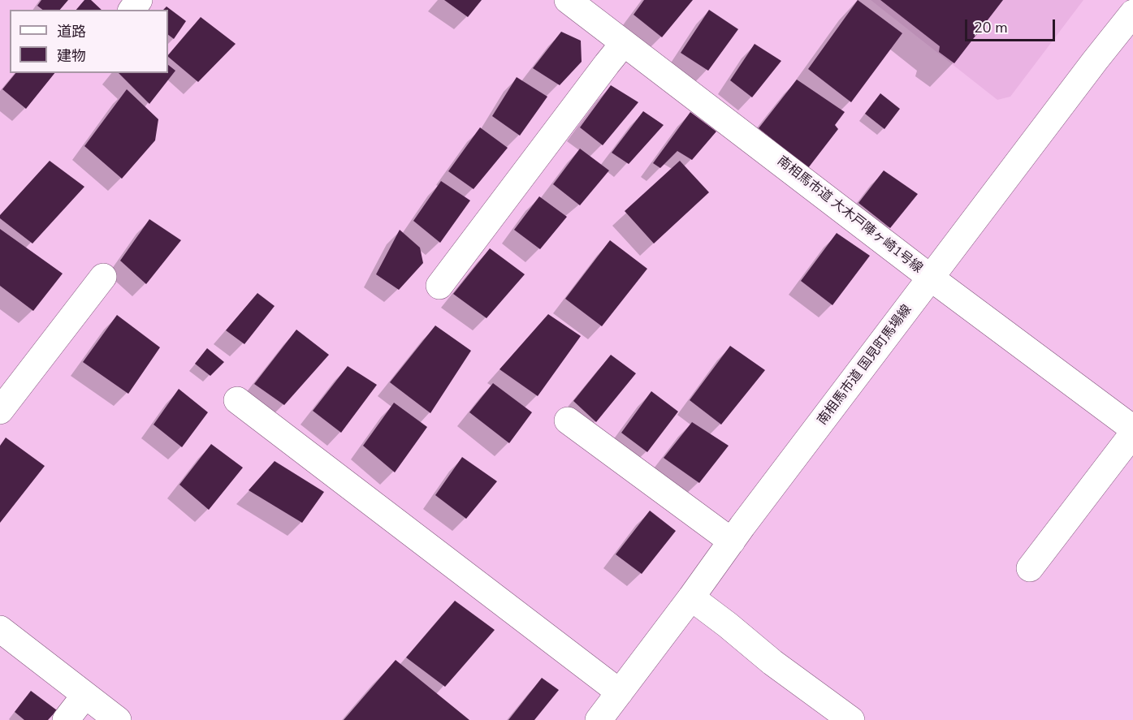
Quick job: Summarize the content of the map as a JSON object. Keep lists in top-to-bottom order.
{
  "streets": {
    "street": ["南相馬市道 大木戸陣ヶ崎1号線", "南相馬市道 国見町馬場線"]
  },
  "crossings": [
    ["南相馬市道 大木戸陣ヶ崎1号線", "南相馬市道 国見町馬場線"]
  ],
  "legend": ["道路", "建物"],
  "scale_bar": "20 m"
}
